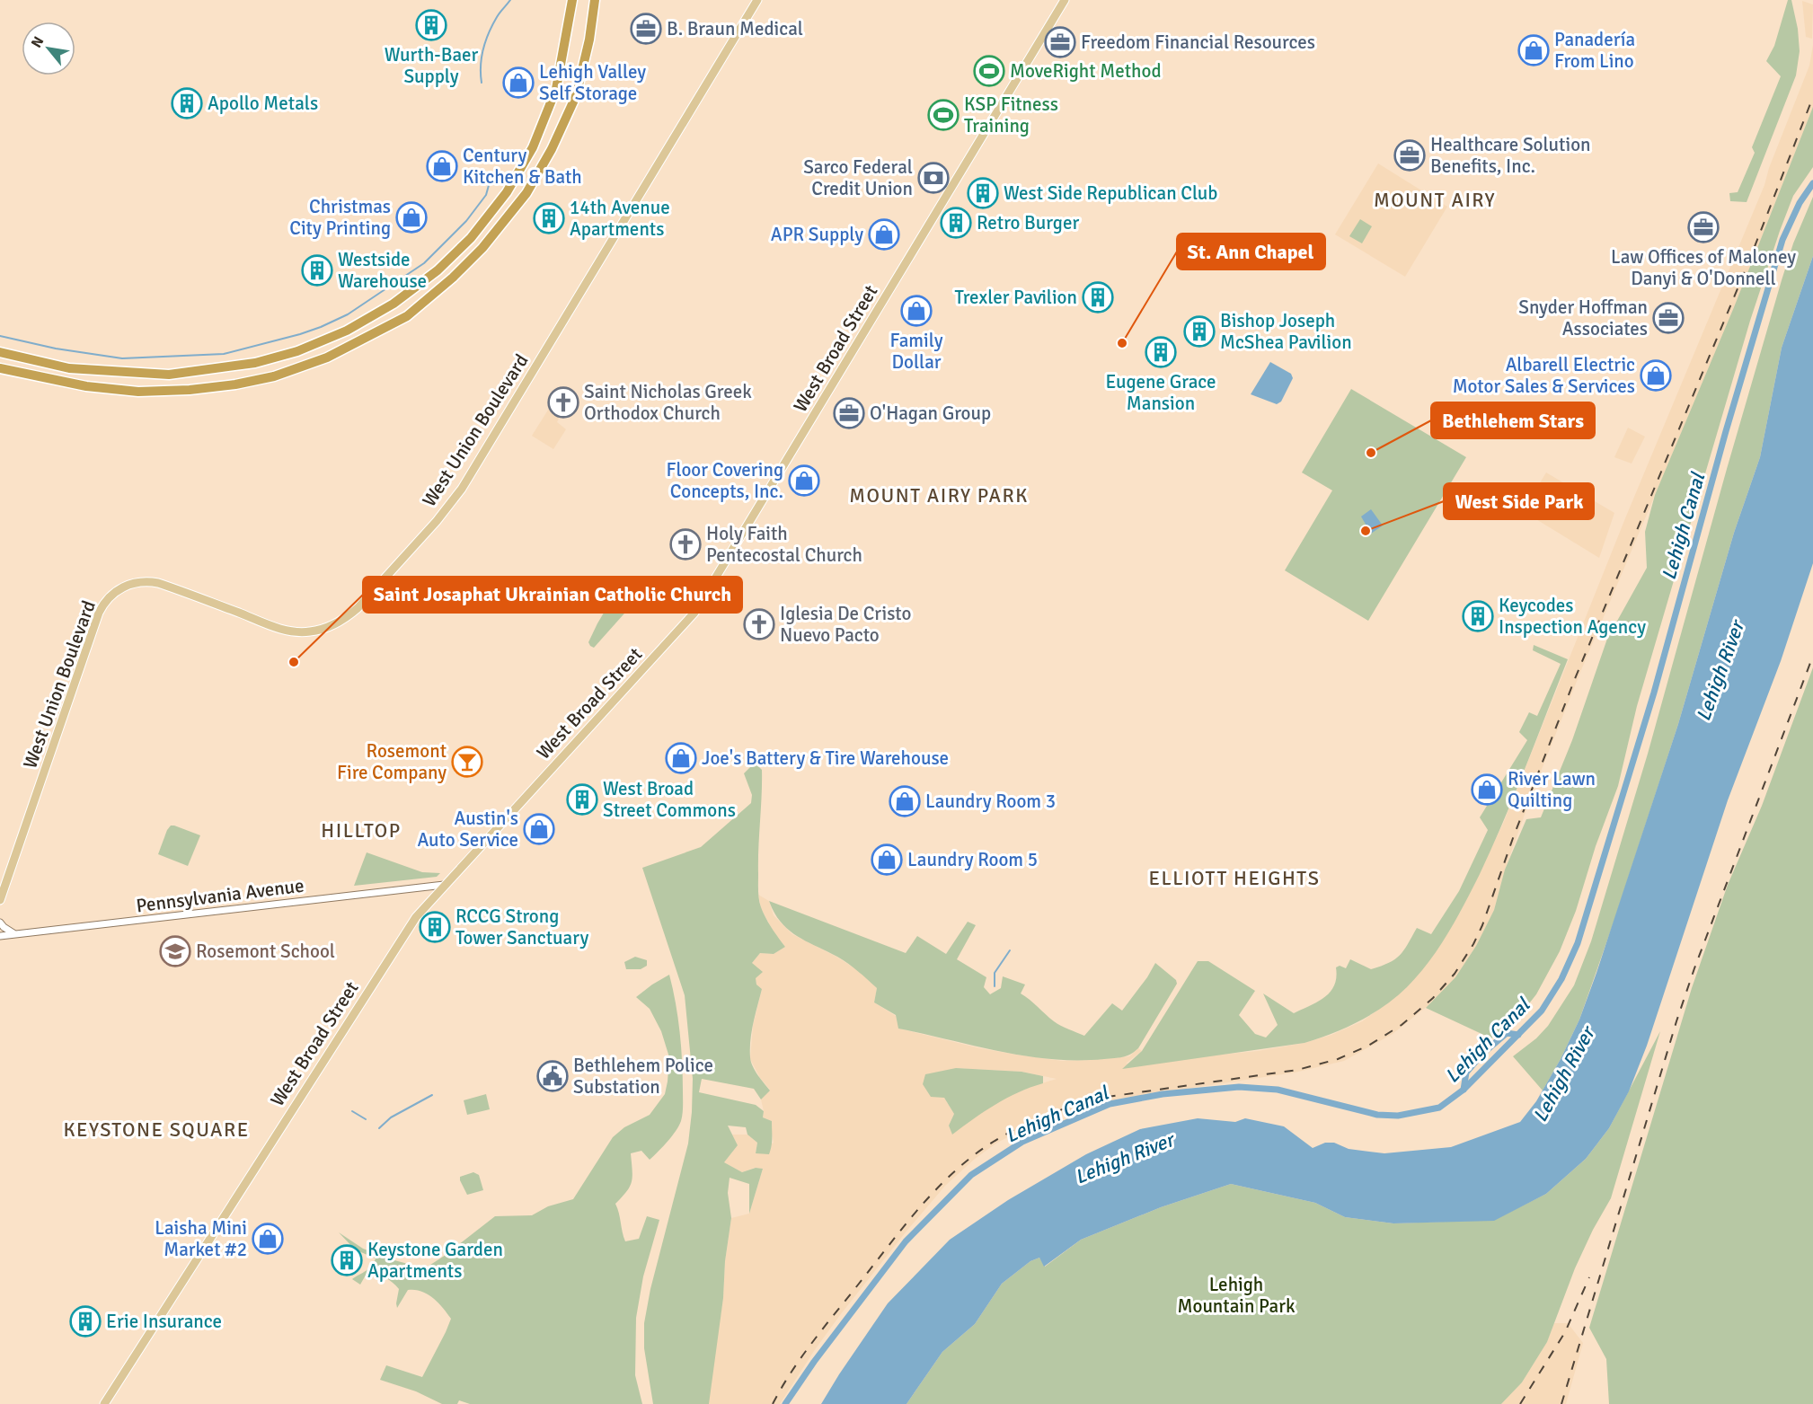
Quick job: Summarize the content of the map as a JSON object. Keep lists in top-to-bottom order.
{
  "streets": {
    "main road": ["West Broad Street", "West Union Boulevard"],
    "street": ["Pennsylvania Avenue"]
  },
  "crossings": [
    ["West Broad Street", "Pennsylvania Avenue"]
  ],
  "districts": [
    "MOUNT AIRY",
    "MOUNT AIRY PARK",
    "HILLTOP",
    "ELLIOTT HEIGHTS",
    "KEYSTONE SQUARE"
  ],
  "water": ["Lehigh Canal", "Lehigh River"],
  "parks": ["Lehigh Mountain Park"],
  "places": {
    "building": [
      "Wurth-Baer Supply",
      "Apollo Metals",
      "West Side Republican Club",
      "14th Avenue Apartments",
      "Retro Burger",
      "Westside Warehouse",
      "Trexler Pavilion",
      "Bishop Joseph McShea Pavilion",
      "Eugene Grace Mansion",
      "Keycodes Inspection Agency",
      "West Broad Street Commons",
      "RCCG Strong Tower Sanctuary",
      "Keystone Garden Apartments",
      "Erie Insurance"
    ],
    "office": [
      "B. Braun Medical",
      "Freedom Financial Resources",
      "Healthcare Solution Benefits, Inc.",
      "Law Offices of Maloney Danyi & O'Donnell",
      "Snyder Hoffman Associates",
      "O'Hagan Group"
    ],
    "shop": [
      "Panadería From Lino",
      "Lehigh Valley Self Storage",
      "Century Kitchen & Bath",
      "Christmas City Printing",
      "APR Supply",
      "Family Dollar",
      "Albarell Electric Motor Sales & Services",
      "Floor Covering Concepts, Inc.",
      "Joe's Battery & Tire Warehouse",
      "River Lawn Quilting",
      "Laundry Room 3",
      "Austin's Auto Service",
      "Laundry Room 5",
      "Laisha Mini Market #2"
    ],
    "sports": ["MoveRight Method", "KSP Fitness Training"],
    "bank": ["Sarco Federal Credit Union"],
    "other": [
      "St. Ann Chapel",
      "Bethlehem Stars",
      "West Side Park",
      "Saint Josaphat Ukrainian Catholic Church"
    ],
    "church": ["Saint Nicholas Greek Orthodox Church", "Holy Faith Pentecostal Church", "Iglesia De Cristo Nuevo Pacto"],
    "bar": ["Rosemont Fire Company"],
    "school or university": ["Rosemont School"],
    "public building": ["Bethlehem Police Substation"]
  },
  "north": "top left"
}
